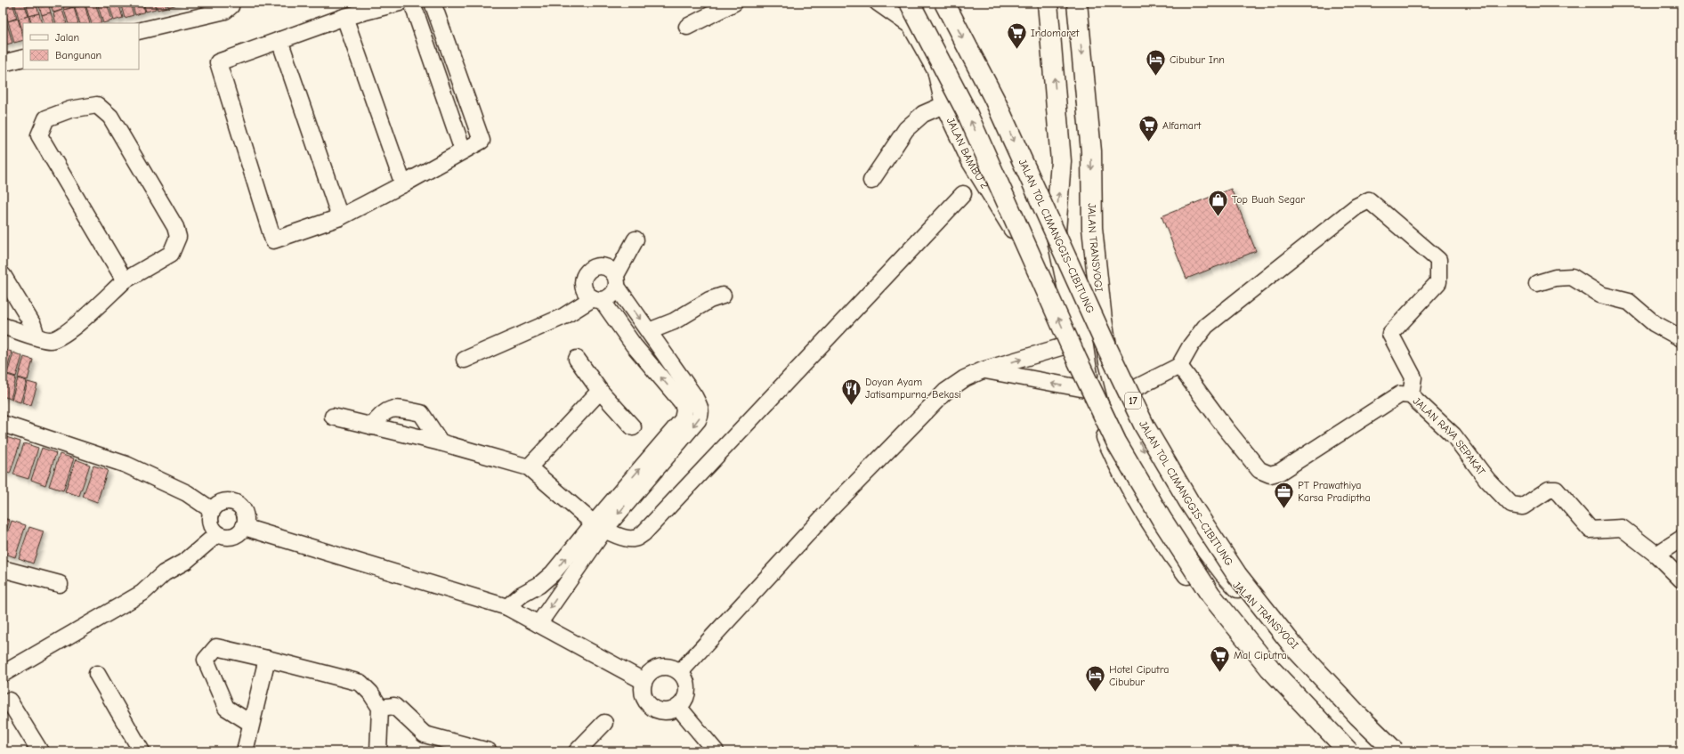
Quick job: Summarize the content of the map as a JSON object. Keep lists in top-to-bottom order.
{
  "streets": {
    "highway": ["JALAN TOL CIMANGGIS–CIBITUNG", "JALAN TRANSYOGI", "17"],
    "street": ["JALAN BAMBU 2", "JALAN RAYA SEPAKAT"]
  },
  "places": {
    "supermarket": ["Indomaret", "Alfamart", "Mal Ciputra"],
    "hotel": ["Cibubur Inn", "Hotel Ciputra Cibubur"],
    "shop": ["Top Buah Segar"],
    "restaurant": ["Doyan Ayam Jatisampurna, Bekasi"],
    "office": ["PT Prawathiya Karsa Pradiptha"]
  },
  "legend": ["Jalan", "Bangunan"]
}
